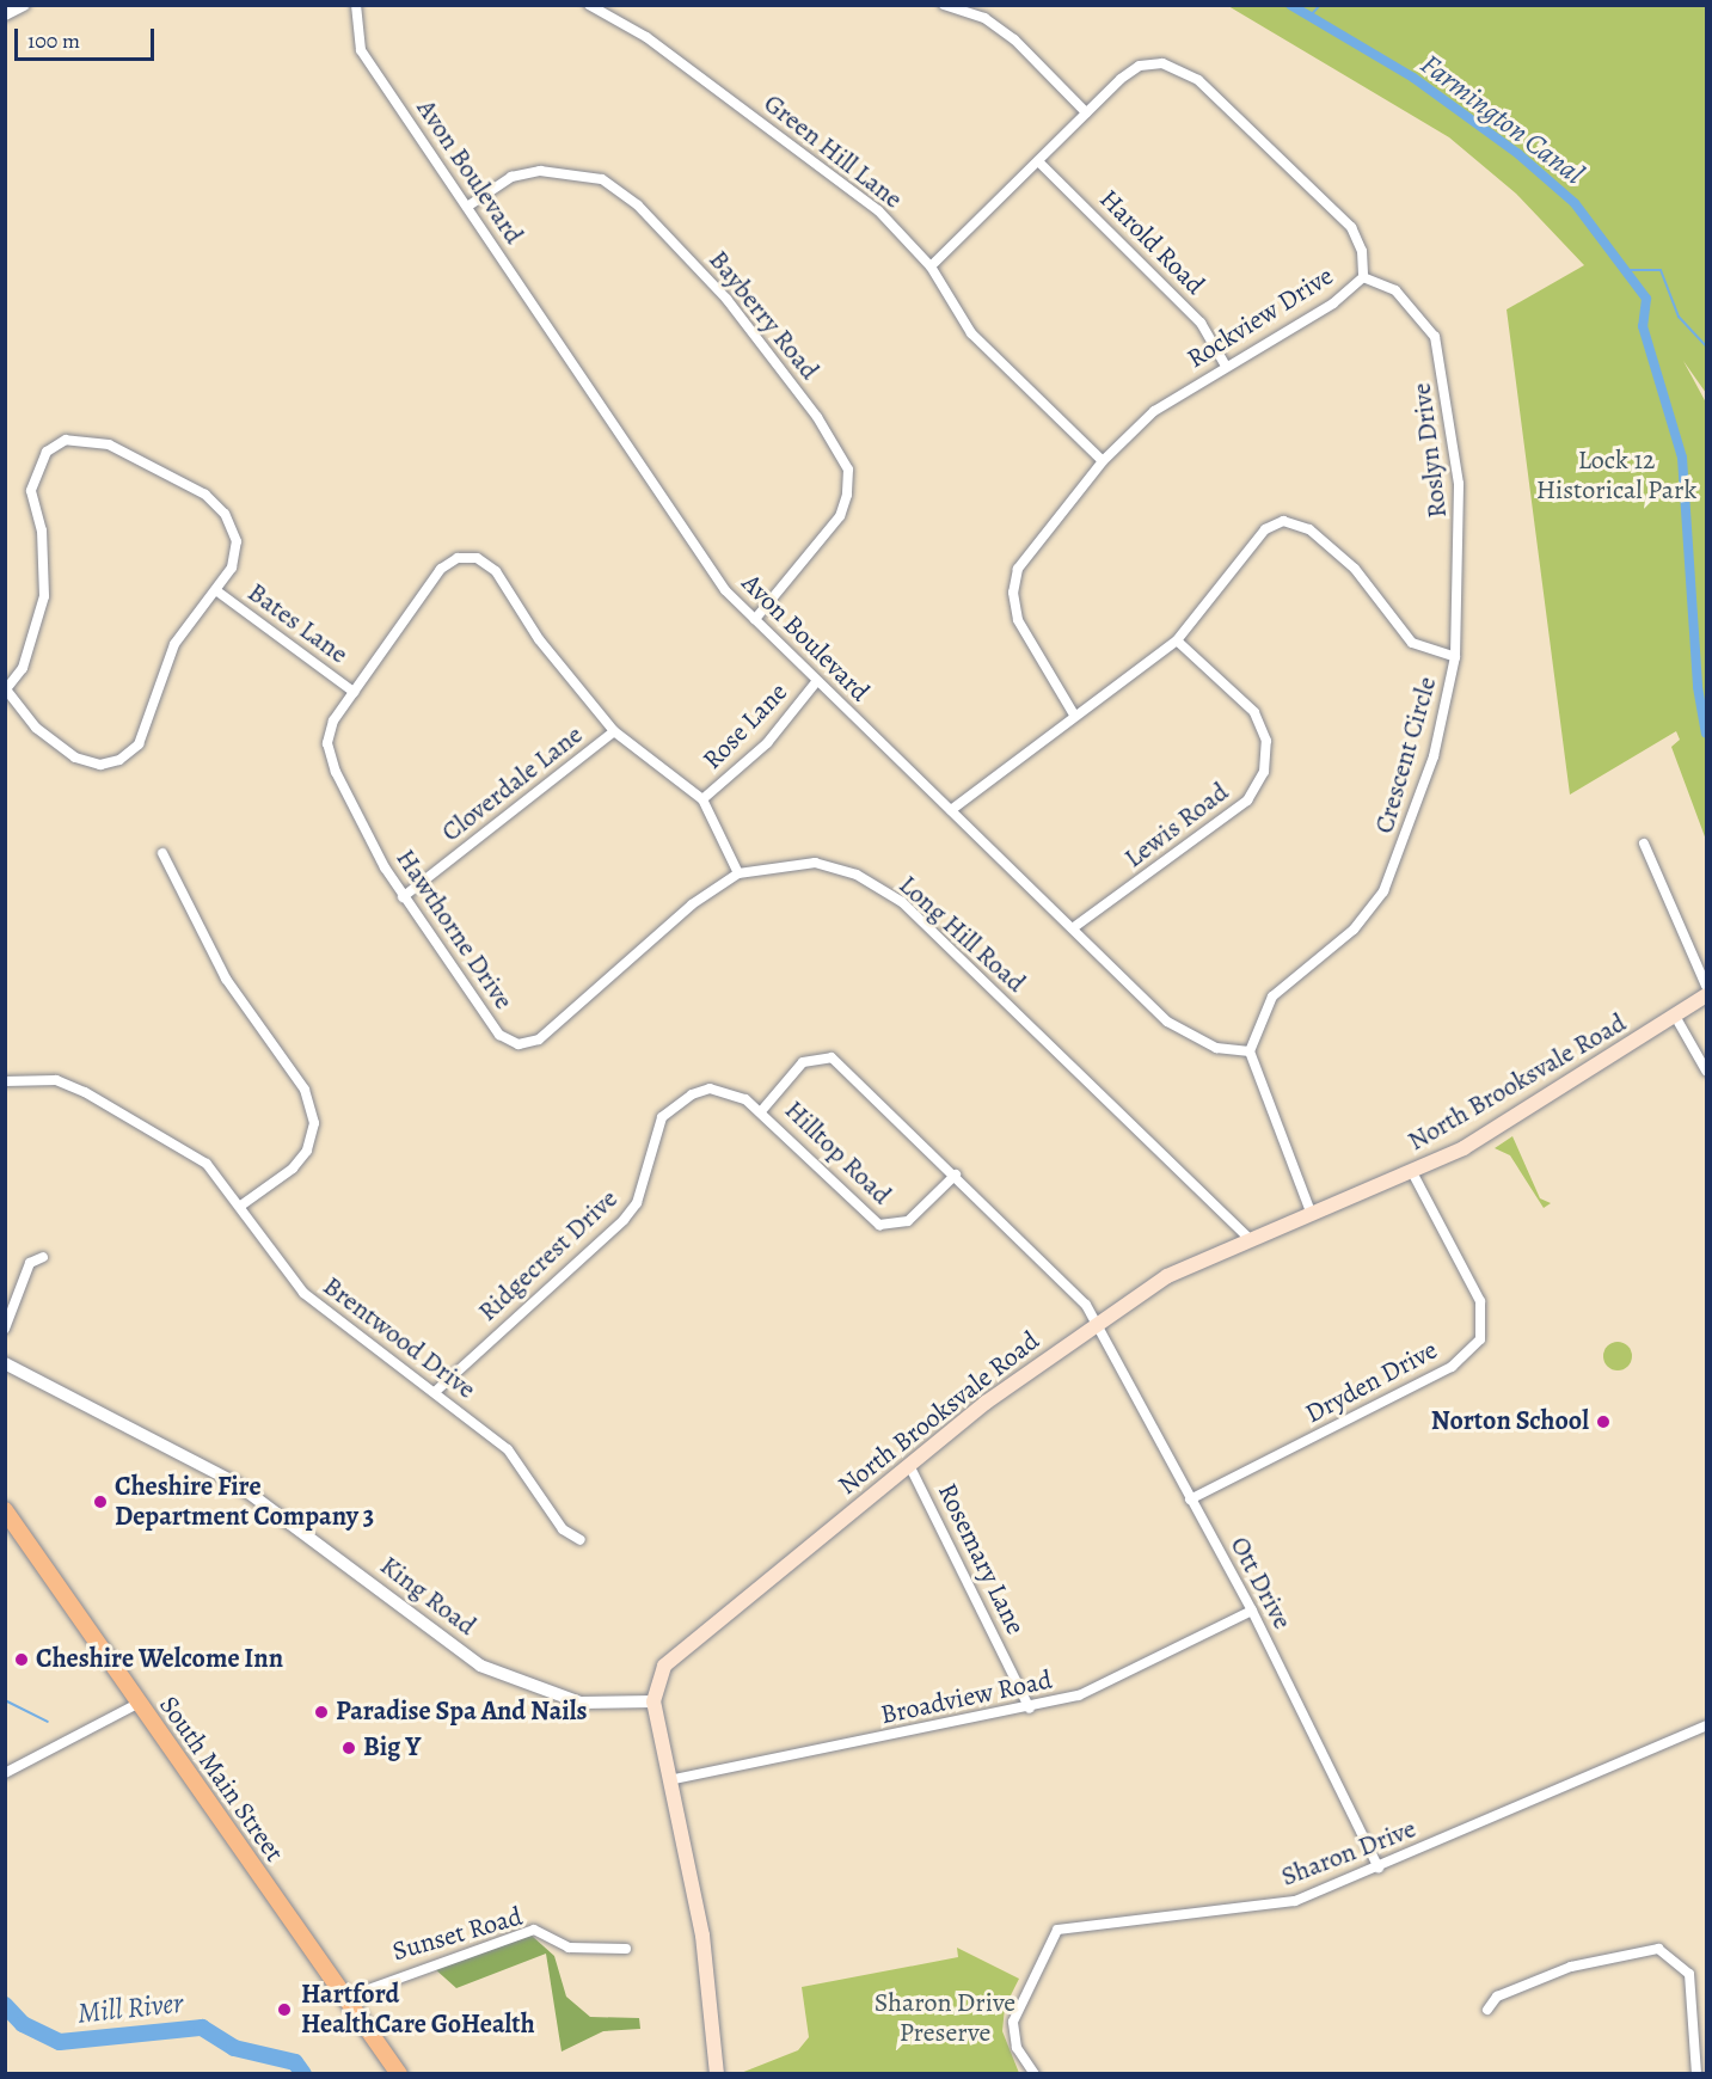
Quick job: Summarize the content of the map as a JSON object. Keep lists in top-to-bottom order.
{
  "streets": {
    "highway": ["South Main Street"],
    "main road": ["North Brooksvale Road"],
    "street": [
      "Green Hill Lane",
      "Avon Boulevard",
      "Harold Road",
      "Bayberry Road",
      "Rockview Drive",
      "Roslyn Drive",
      "Bates Lane",
      "Rose Lane",
      "Crescent Circle",
      "Cloverdale Lane",
      "Lewis Road",
      "Hawthorne Drive",
      "Long Hill Road",
      "Hilltop Road",
      "Ridgecrest Drive",
      "Brentwood Drive",
      "Dryden Drive",
      "Rosemary Lane",
      "Ott Drive",
      "King Road",
      "Broadview Road",
      "Sharon Drive",
      "Sunset Road"
    ]
  },
  "crossings": [
    ["Green Hill Lane", "Rockview Drive"],
    ["Avon Boulevard", "Bayberry Road"],
    ["Avon Boulevard", "Rose Lane"],
    ["Avon Boulevard", "Crescent Circle"],
    ["Avon Boulevard", "Lewis Road"],
    ["Harold Road", "Rockview Drive"],
    ["Rockview Drive", "Roslyn Drive"],
    ["Rockview Drive", "Crescent Circle"],
    ["Roslyn Drive", "Crescent Circle"],
    ["Bates Lane", "Hawthorne Drive"],
    ["Crescent Circle", "Lewis Road"],
    ["Cloverdale Lane", "Hawthorne Drive"],
    ["Hawthorne Drive", "Long Hill Road"],
    ["Long Hill Road", "North Brooksvale Road"],
    ["North Brooksvale Road", "Hilltop Road"],
    ["North Brooksvale Road", "Dryden Drive"],
    ["North Brooksvale Road", "Rosemary Lane"],
    ["North Brooksvale Road", "Ott Drive"],
    ["North Brooksvale Road", "King Road"],
    ["Hilltop Road", "Ridgecrest Drive"],
    ["Hilltop Road", "Ott Drive"],
    ["Ridgecrest Drive", "Brentwood Drive"],
    ["Dryden Drive", "Ott Drive"],
    ["Rosemary Lane", "Broadview Road"],
    ["Ott Drive", "Broadview Road"],
    ["Ott Drive", "Sharon Drive"],
    ["South Main Street", "Sunset Road"]
  ],
  "water": ["Farmington Canal", "Mill River"],
  "parks": ["Lock 12 Historical Park", "Sharon Drive Preserve"],
  "places": [
    "Norton School",
    "Cheshire Fire Department Company 3",
    "Cheshire Welcome Inn",
    "Paradise Spa And Nails",
    "Big Y",
    "Hartford HealthCare GoHealth"
  ],
  "scale_bar": "100 m"
}
